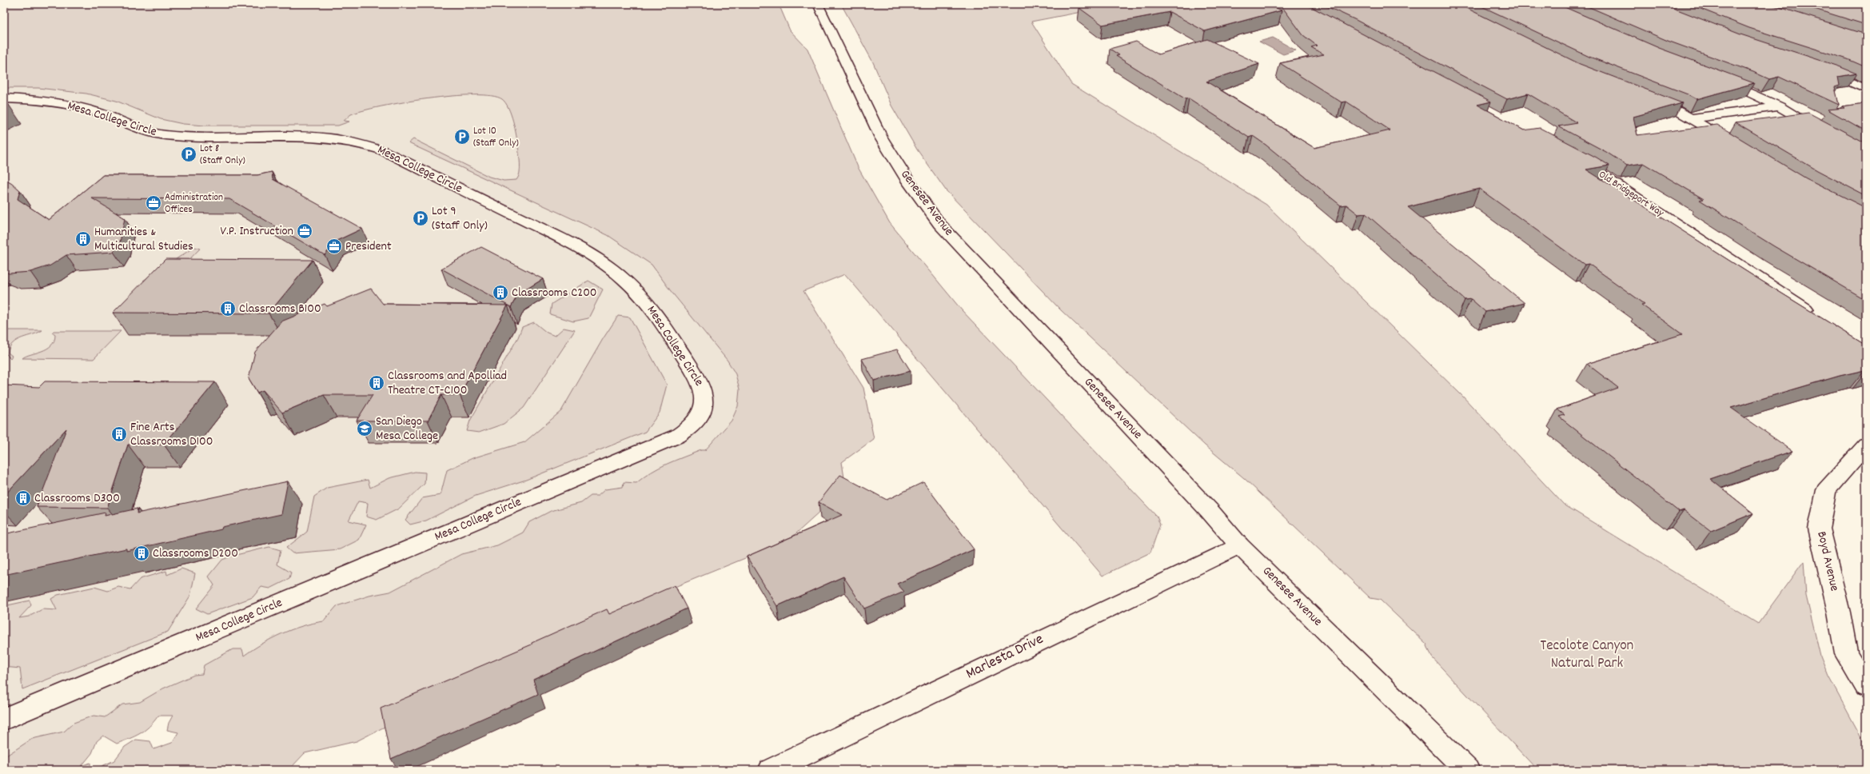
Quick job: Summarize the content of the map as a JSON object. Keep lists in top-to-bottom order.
{
  "streets": {
    "street": [
      "Mesa College Circle",
      "Old Bridgeport Way",
      "Genesee Avenue",
      "Boyd Avenue",
      "Marlesta Drive"
    ]
  },
  "crossings": [
    ["Genesee Avenue", "Marlesta Drive"]
  ],
  "parks": ["Tecolote Canyon Natural Park"],
  "places": {
    "parking": ["Lot 10 (Staff Only)", "Lot 8 (Staff Only)", "Lot 9 (Staff Only)"],
    "office": ["Administration Offices", "V.P. Instruction", "President"],
    "building": [
      "Humanities & Multicultural Studies",
      "Classrooms C200",
      "Classrooms B100",
      "Classrooms and Apolliad Theatre CT-C100",
      "Fine Arts Classrooms D100",
      "Classrooms D300",
      "Classrooms D200"
    ],
    "school or university": ["San Diego Mesa College"]
  }
}
